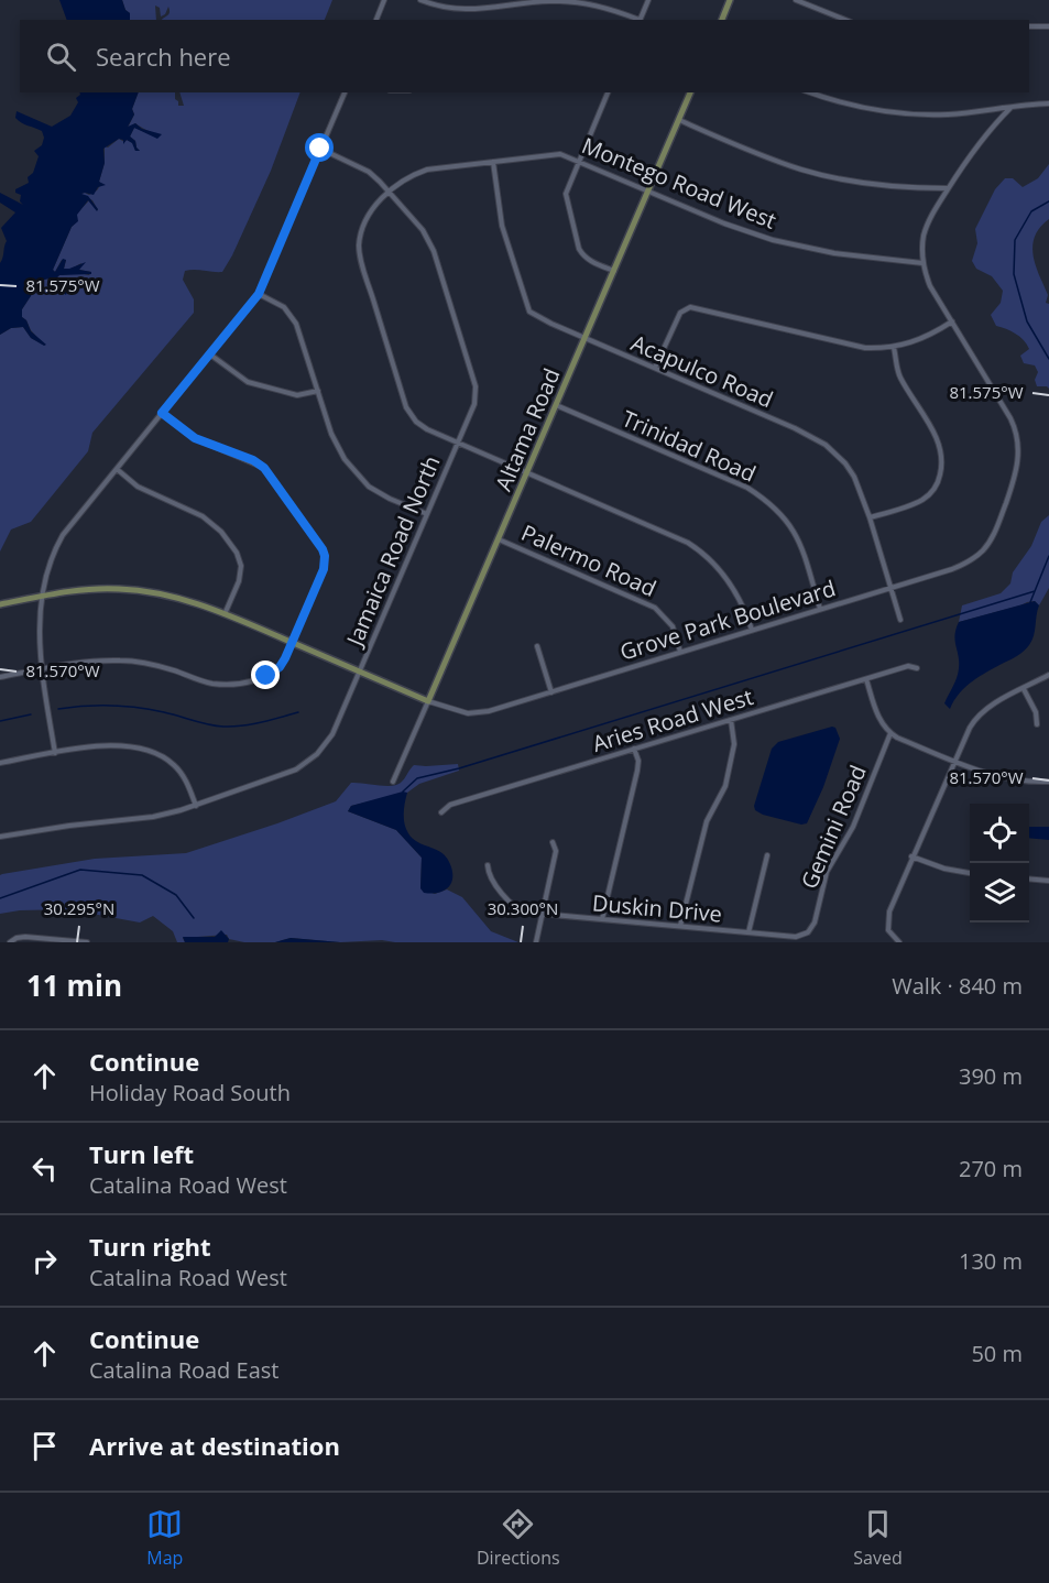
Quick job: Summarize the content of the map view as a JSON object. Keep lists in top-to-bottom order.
{
  "streets": {
    "street": [
      "Montego Road West",
      "Acapulco Road",
      "Altama Road",
      "Trinidad Road",
      "Jamaica Road North",
      "Palermo Road",
      "Grove Park Boulevard",
      "Aries Road West",
      "Gemini Road",
      "Duskin Drive"
    ]
  },
  "crossings": [
    ["Montego Road West", "Acapulco Road"],
    ["Montego Road West", "Altama Road"],
    ["Montego Road West", "Jamaica Road North"],
    ["Montego Road West", "Grove Park Boulevard"],
    ["Acapulco Road", "Altama Road"],
    ["Acapulco Road", "Grove Park Boulevard"],
    ["Altama Road", "Trinidad Road"],
    ["Altama Road", "Palermo Road"],
    ["Altama Road", "Grove Park Boulevard"],
    ["Trinidad Road", "Grove Park Boulevard"],
    ["Jamaica Road North", "Grove Park Boulevard"],
    ["Palermo Road", "Grove Park Boulevard"],
    ["Gemini Road", "Duskin Drive"]
  ],
  "page": {
    "search": "Search here",
    "heading": ["11 min", "Walk · 840 m"],
    "list": [
      ["Continue", "Holiday Road South", "390 m"],
      ["Turn left", "Catalina Road West", "270 m"],
      ["Turn right", "Catalina Road West", "130 m"],
      ["Continue", "Catalina Road East", "50 m"],
      "Arrive at destination"
    ],
    "nav": ["Map", "Directions", "Saved"]
  },
  "coordinates": [
    "81.575°W",
    "81.570°W",
    "30.295°N",
    "30.300°N"
  ]
}
